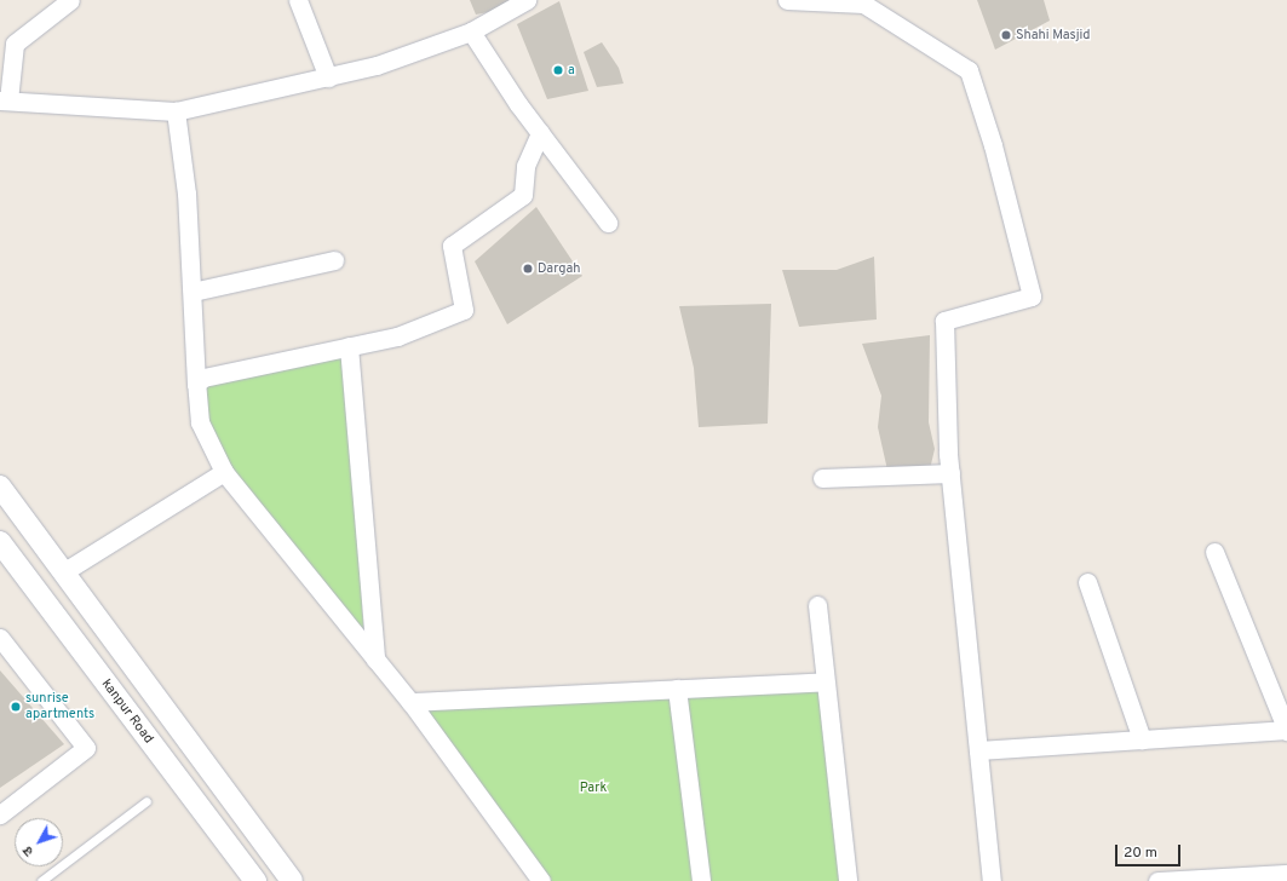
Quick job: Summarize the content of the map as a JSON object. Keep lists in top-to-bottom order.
{
  "streets": {
    "street": ["kanpur Road"]
  },
  "parks": ["Park"],
  "places": [
    "Shahi Masjid",
    "a",
    "Dargah",
    "sunrise apartments"
  ],
  "scale_bar": "20 m",
  "north": "bottom left"
}
